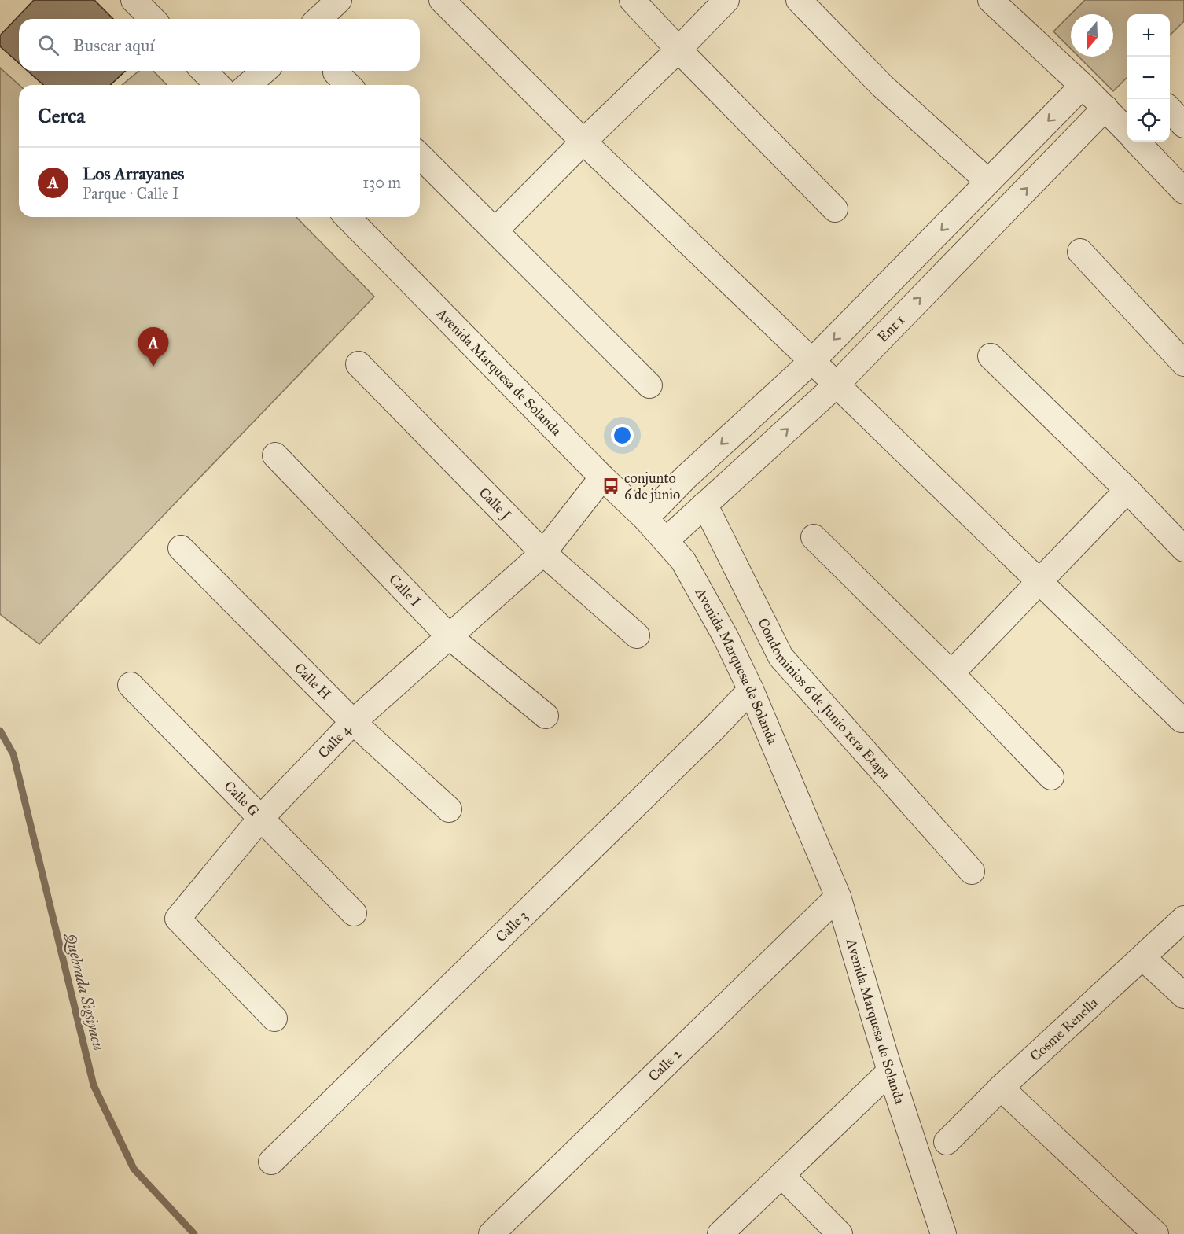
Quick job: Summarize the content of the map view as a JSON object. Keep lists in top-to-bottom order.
{
  "streets": {
    "street": [
      "Ent 1",
      "Avenida Marquesa de Solanda",
      "Calle J",
      "Calle I",
      "Calle H",
      "Condominios 6 de Junio 1era Etapa",
      "Calle 4",
      "Calle G",
      "Calle 3",
      "Cosme Renella",
      "Calle 2"
    ]
  },
  "crossings": [
    ["Ent 1", "Avenida Marquesa de Solanda"],
    ["Ent 1", "Condominios 6 de Junio 1era Etapa"],
    ["Avenida Marquesa de Solanda", "Calle 4"],
    ["Avenida Marquesa de Solanda", "Calle 3"],
    ["Avenida Marquesa de Solanda", "Calle 2"],
    ["Calle J", "Calle 4"],
    ["Calle I", "Calle 4"],
    ["Calle H", "Calle 4"],
    ["Calle 4", "Calle G"]
  ],
  "water": ["Quebrada Sigsiyacu"],
  "places": {
    "bus stop": ["conjunto 6 de junio"]
  },
  "north": "bottom",
  "page": {
    "map_buttons": ["+", "−"],
    "search": "Buscar aquí",
    "heading": "Cerca",
    "list": [
      {
        "mark": "A",
        "name": "Los Arrayanes",
        "note": "Parque · Calle I",
        "value": "130 m"
      }
    ],
    "pins": "A"
  }
}
